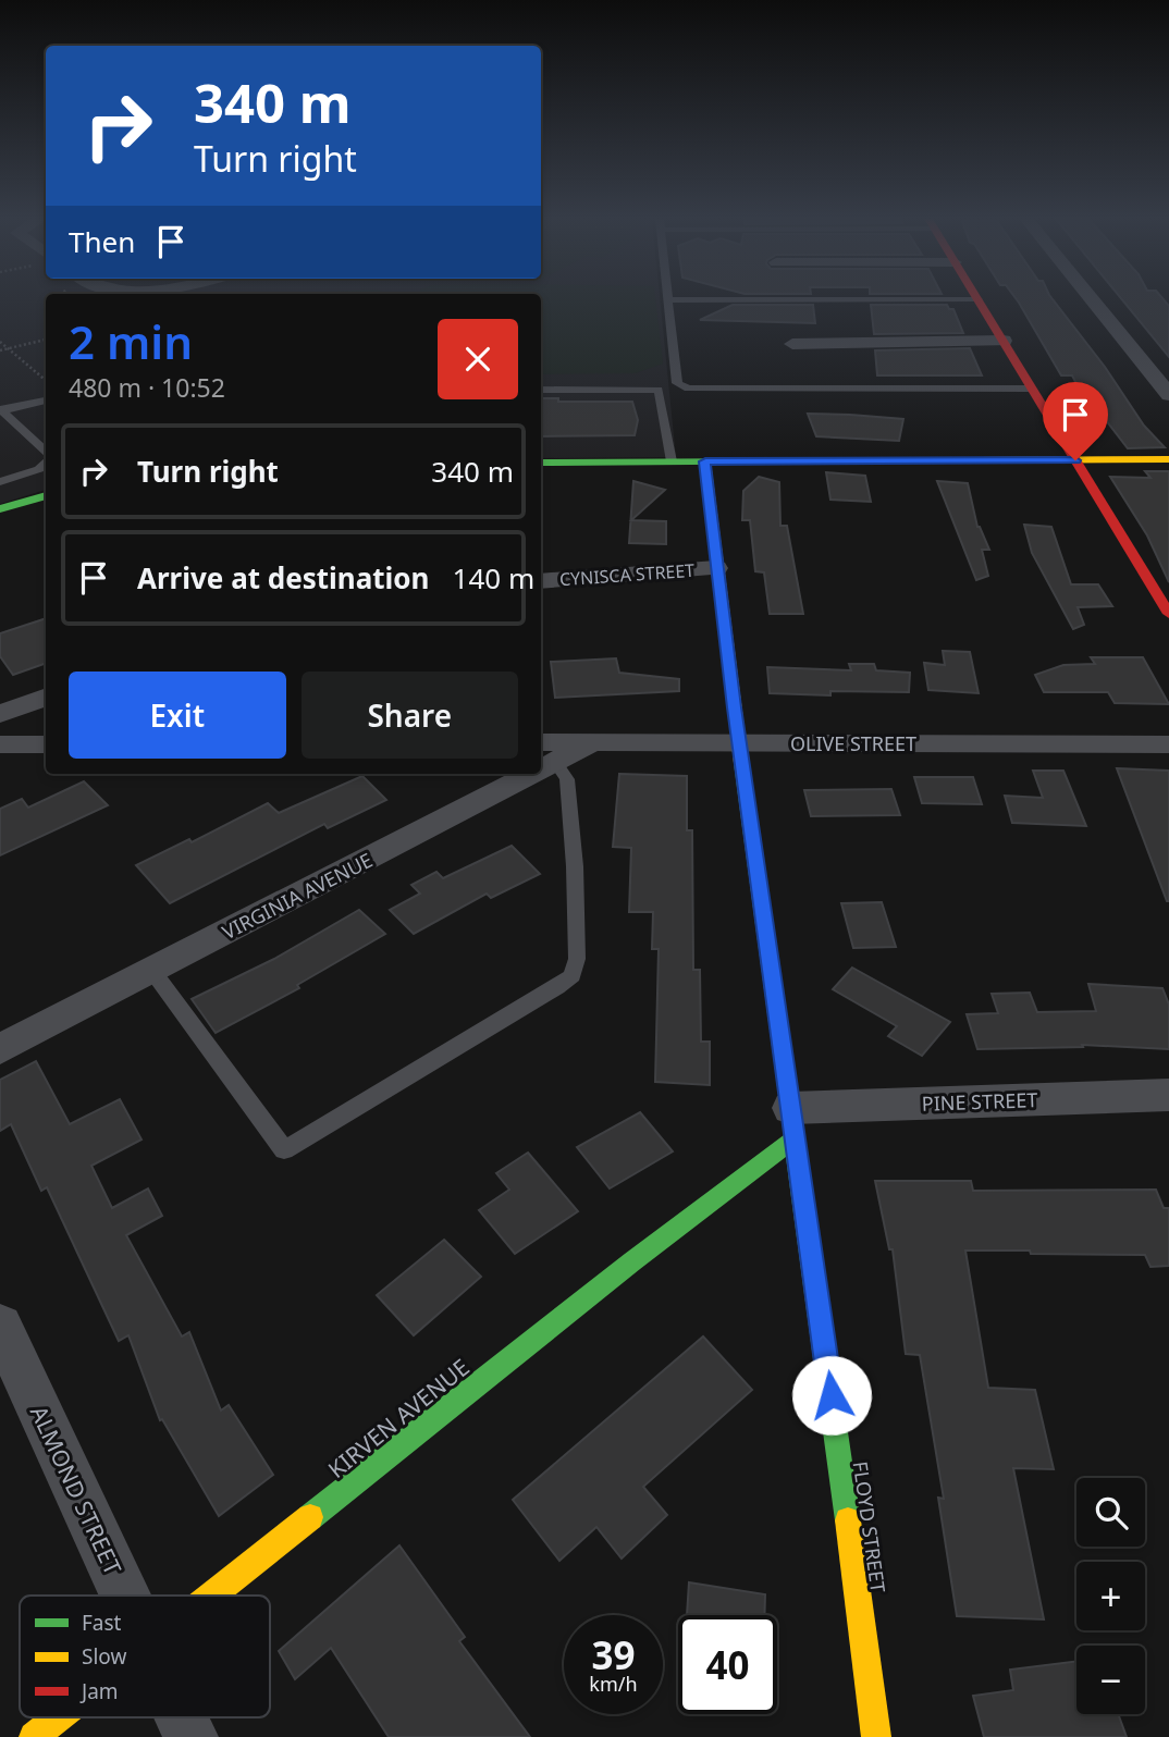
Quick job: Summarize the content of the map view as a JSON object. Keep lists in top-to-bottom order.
{
  "streets": {
    "street": [
      "CYNISCA STREET",
      "OLIVE STREET",
      "VIRGINIA AVENUE",
      "PINE STREET",
      "KIRVEN AVENUE",
      "ALMOND STREET",
      "FLOYD STREET"
    ]
  },
  "crossings": [
    ["CYNISCA STREET", "FLOYD STREET"],
    ["OLIVE STREET", "VIRGINIA AVENUE"],
    ["OLIVE STREET", "FLOYD STREET"],
    ["PINE STREET", "KIRVEN AVENUE"],
    ["PINE STREET", "FLOYD STREET"],
    ["KIRVEN AVENUE", "FLOYD STREET"]
  ],
  "legend": ["Fast", "Slow", "Jam"],
  "page": {
    "turn": ["340 m", "Turn right"],
    "then": "Then",
    "heading": ["2 min", "480 m · 10:52"],
    "list": [
      {
        "name": "Turn right",
        "value": "340 m"
      },
      {
        "name": "Arrive at destination",
        "value": "140 m"
      }
    ],
    "buttons": ["Exit", "Share"],
    "map_buttons": ["+", "−"],
    "speed": "39 km/h",
    "limit": "40"
  }
}
